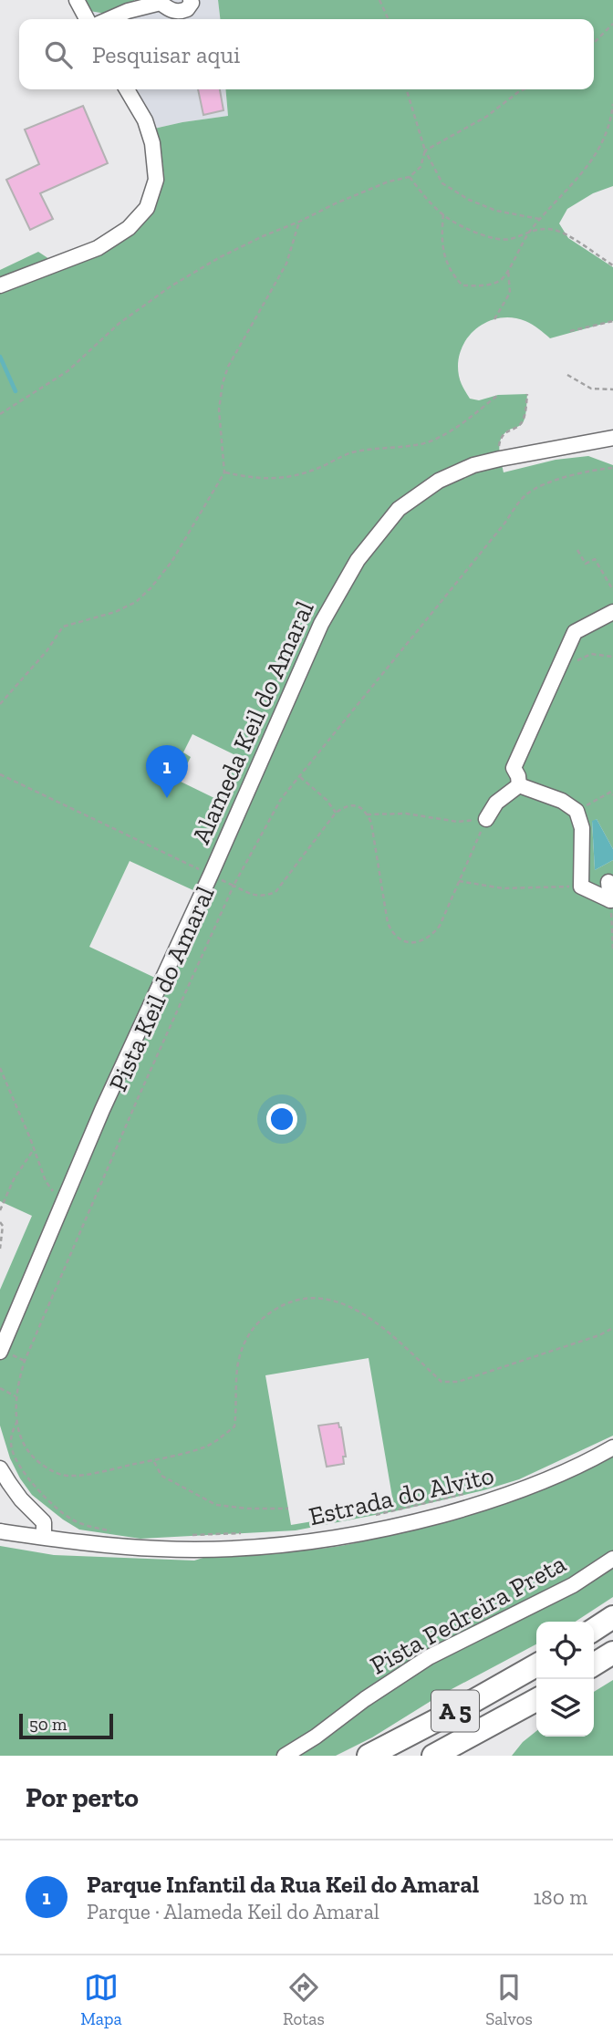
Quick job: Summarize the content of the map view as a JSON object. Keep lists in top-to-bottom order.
{
  "streets": {
    "highway": ["A 5"],
    "street": ["Alameda Keil do Amaral", "Estrada do Alvito", "Pista Pedreira Preta"],
    "path": ["Pista Keil do Amaral"]
  },
  "scale_bar": "50 m",
  "page": {
    "search": "Pesquisar aqui",
    "pins": "1",
    "scale": "50 m",
    "heading": "Por perto",
    "list": [
      {
        "mark": "1",
        "name": "Parque Infantil da Rua Keil do Amaral",
        "note": "Parque · Alameda Keil do Amaral",
        "value": "180 m"
      }
    ],
    "nav": ["Mapa", "Rotas", "Salvos"]
  }
}
